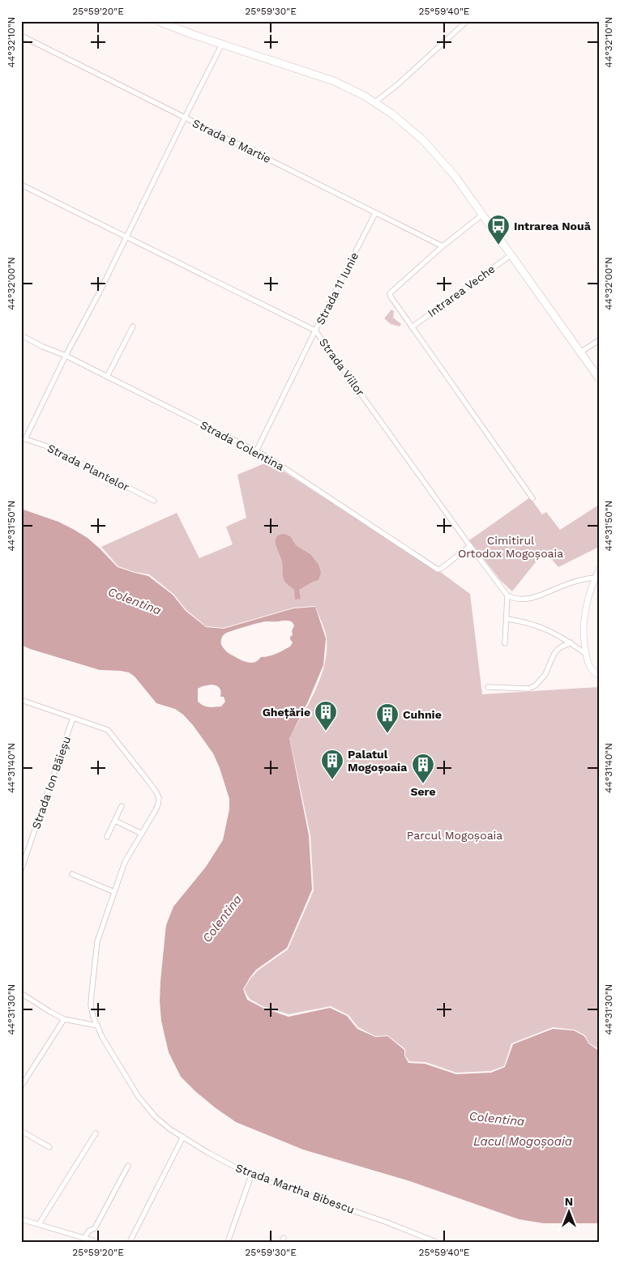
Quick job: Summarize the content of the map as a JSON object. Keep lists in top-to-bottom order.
{
  "streets": {
    "street": [
      "Strada 8 Martie",
      "Strada 11 Iunie",
      "Intrarea Veche",
      "Strada Viilor",
      "Strada Colentina",
      "Strada Plantelor",
      "Strada Ion Băieșu",
      "Strada Martha Bibescu"
    ]
  },
  "crossings": [
    ["Strada 8 Martie", "Strada 11 Iunie"],
    ["Strada 11 Iunie", "Strada Viilor"],
    ["Strada 11 Iunie", "Strada Colentina"],
    ["Strada Viilor", "Strada Colentina"],
    ["Strada Ion Băieșu", "Strada Martha Bibescu"]
  ],
  "water": ["Colentina", "Lacul Mogoșoaia"],
  "parks": ["Cimitirul Ortodox Mogoșoaia", "Parcul Mogoșoaia"],
  "places": {
    "bus stop": ["Intrarea Nouă"],
    "building": [
      "Ghețărie",
      "Cuhnie",
      "Palatul Mogoșoaia",
      "Sere"
    ]
  },
  "north": "top",
  "coordinates": [
    "25°59'20\"E",
    "25°59'30\"E",
    "25°59'40\"E",
    "44°32'10\"N",
    "44°32'00\"N",
    "44°31'50\"N",
    "44°31'40\"N",
    "44°31'30\"N"
  ]
}
